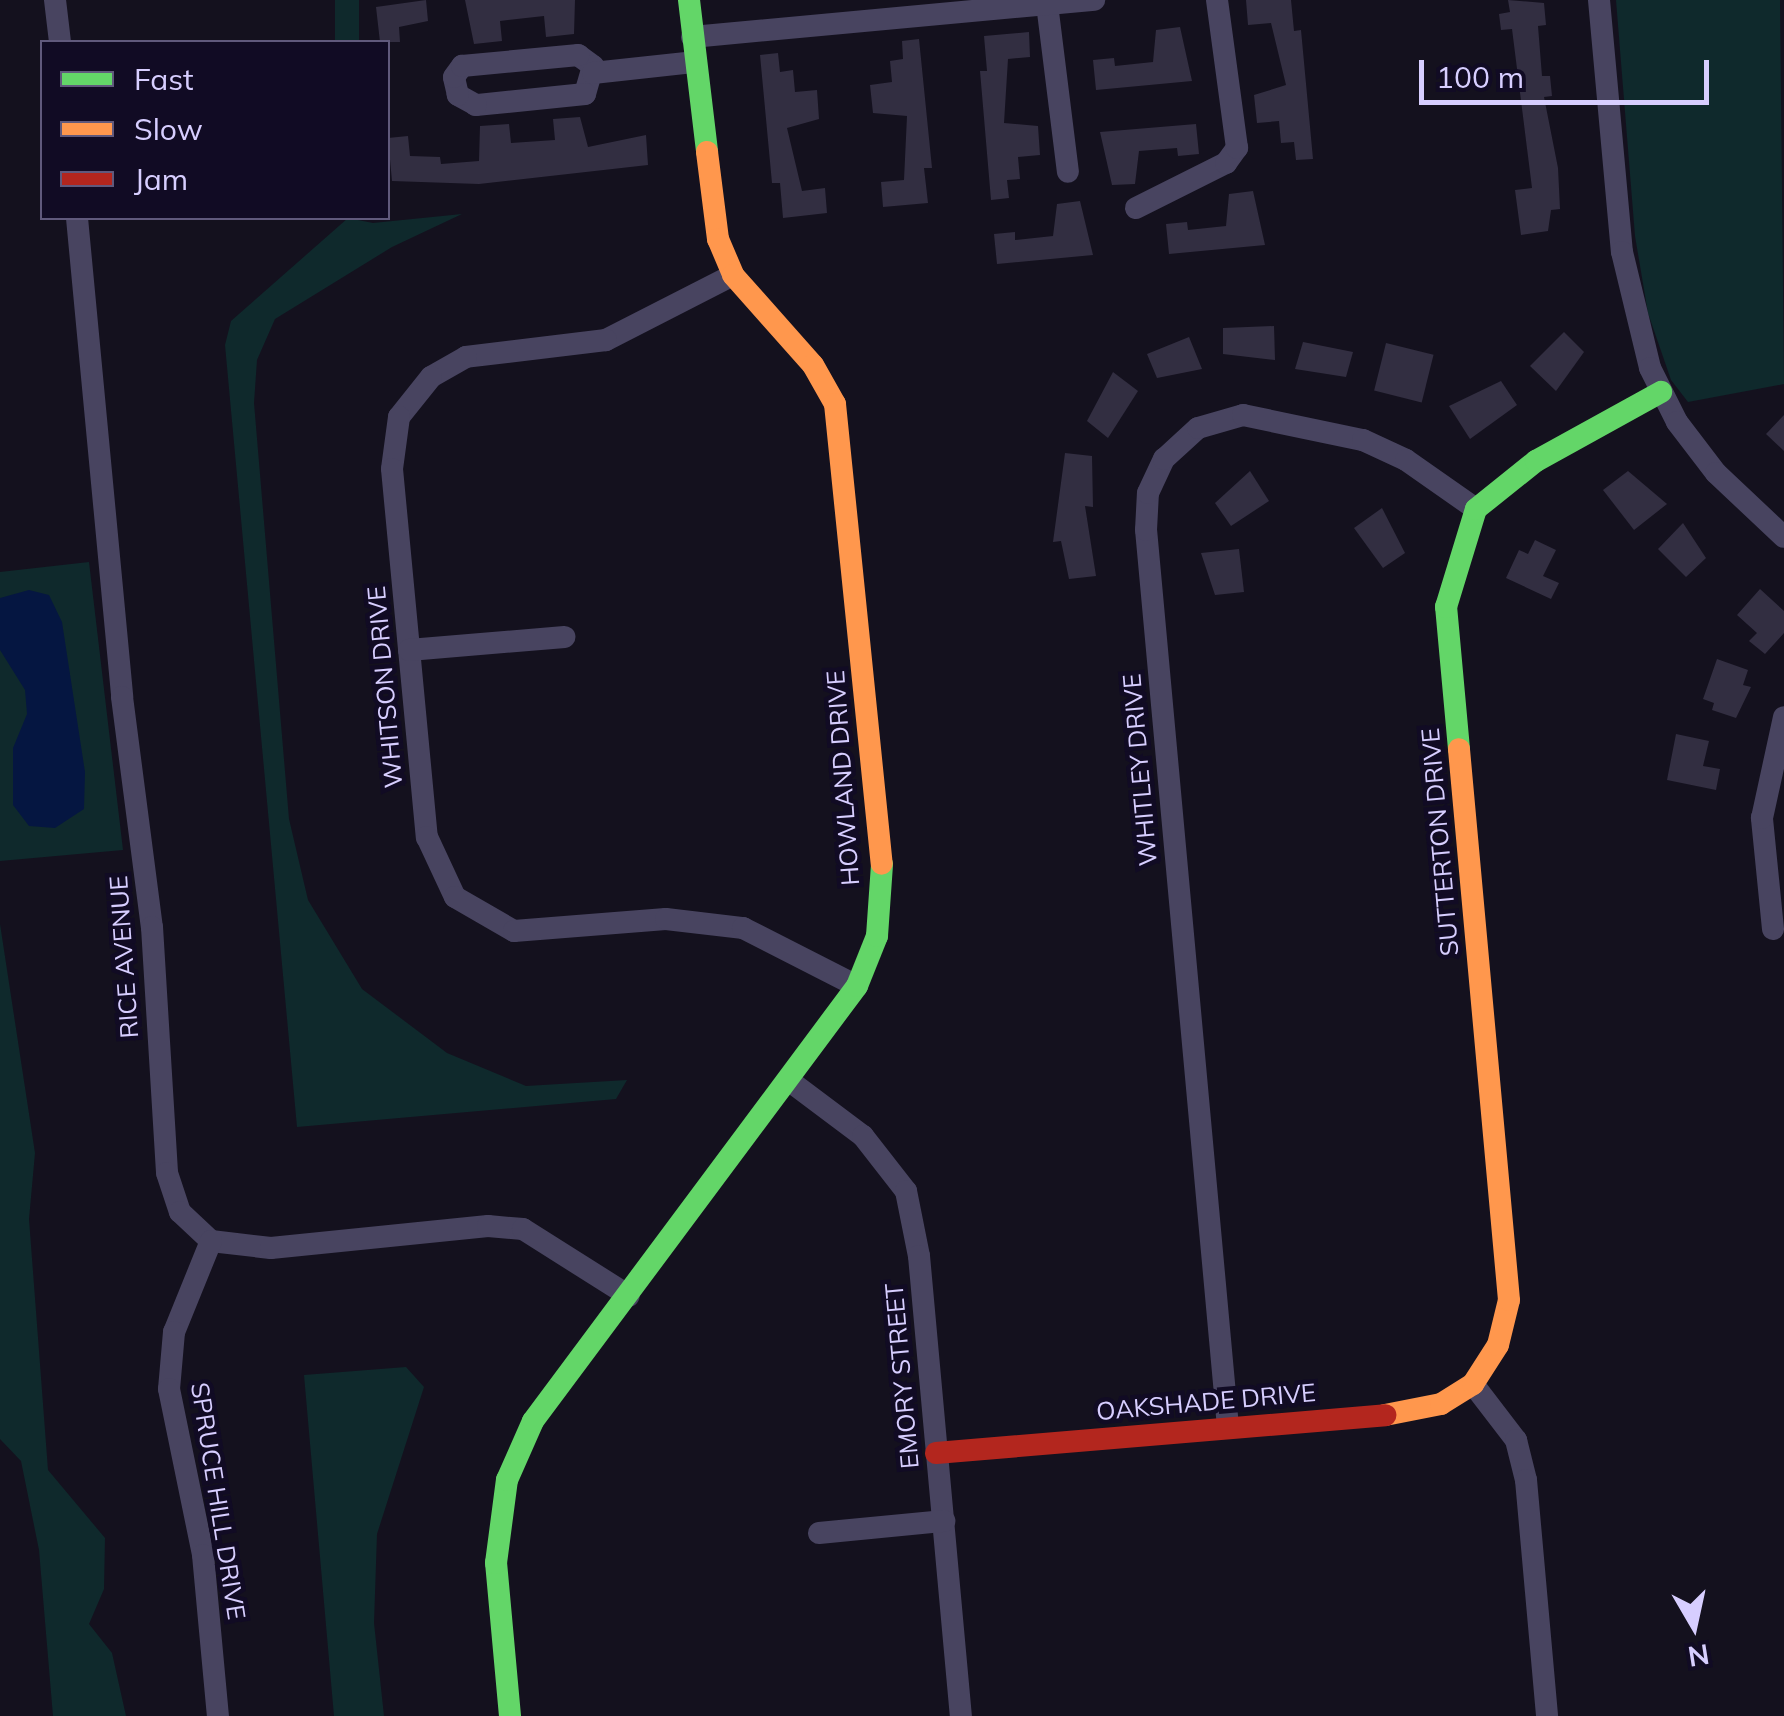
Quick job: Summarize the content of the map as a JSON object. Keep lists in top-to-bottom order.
{
  "streets": {
    "street": [
      "WHITSON DRIVE",
      "WHITLEY DRIVE",
      "HOWLAND DRIVE",
      "SUTTERTON DRIVE",
      "RICE AVENUE",
      "EMORY STREET",
      "OAKSHADE DRIVE",
      "SPRUCE HILL DRIVE"
    ]
  },
  "crossings": [
    ["WHITSON DRIVE", "HOWLAND DRIVE"],
    ["WHITLEY DRIVE", "SUTTERTON DRIVE"],
    ["WHITLEY DRIVE", "OAKSHADE DRIVE"],
    ["HOWLAND DRIVE", "EMORY STREET"],
    ["SUTTERTON DRIVE", "OAKSHADE DRIVE"],
    ["RICE AVENUE", "SPRUCE HILL DRIVE"],
    ["EMORY STREET", "OAKSHADE DRIVE"]
  ],
  "legend": ["Fast", "Slow", "Jam"],
  "scale_bar": "100 m",
  "north": "bottom"
}
